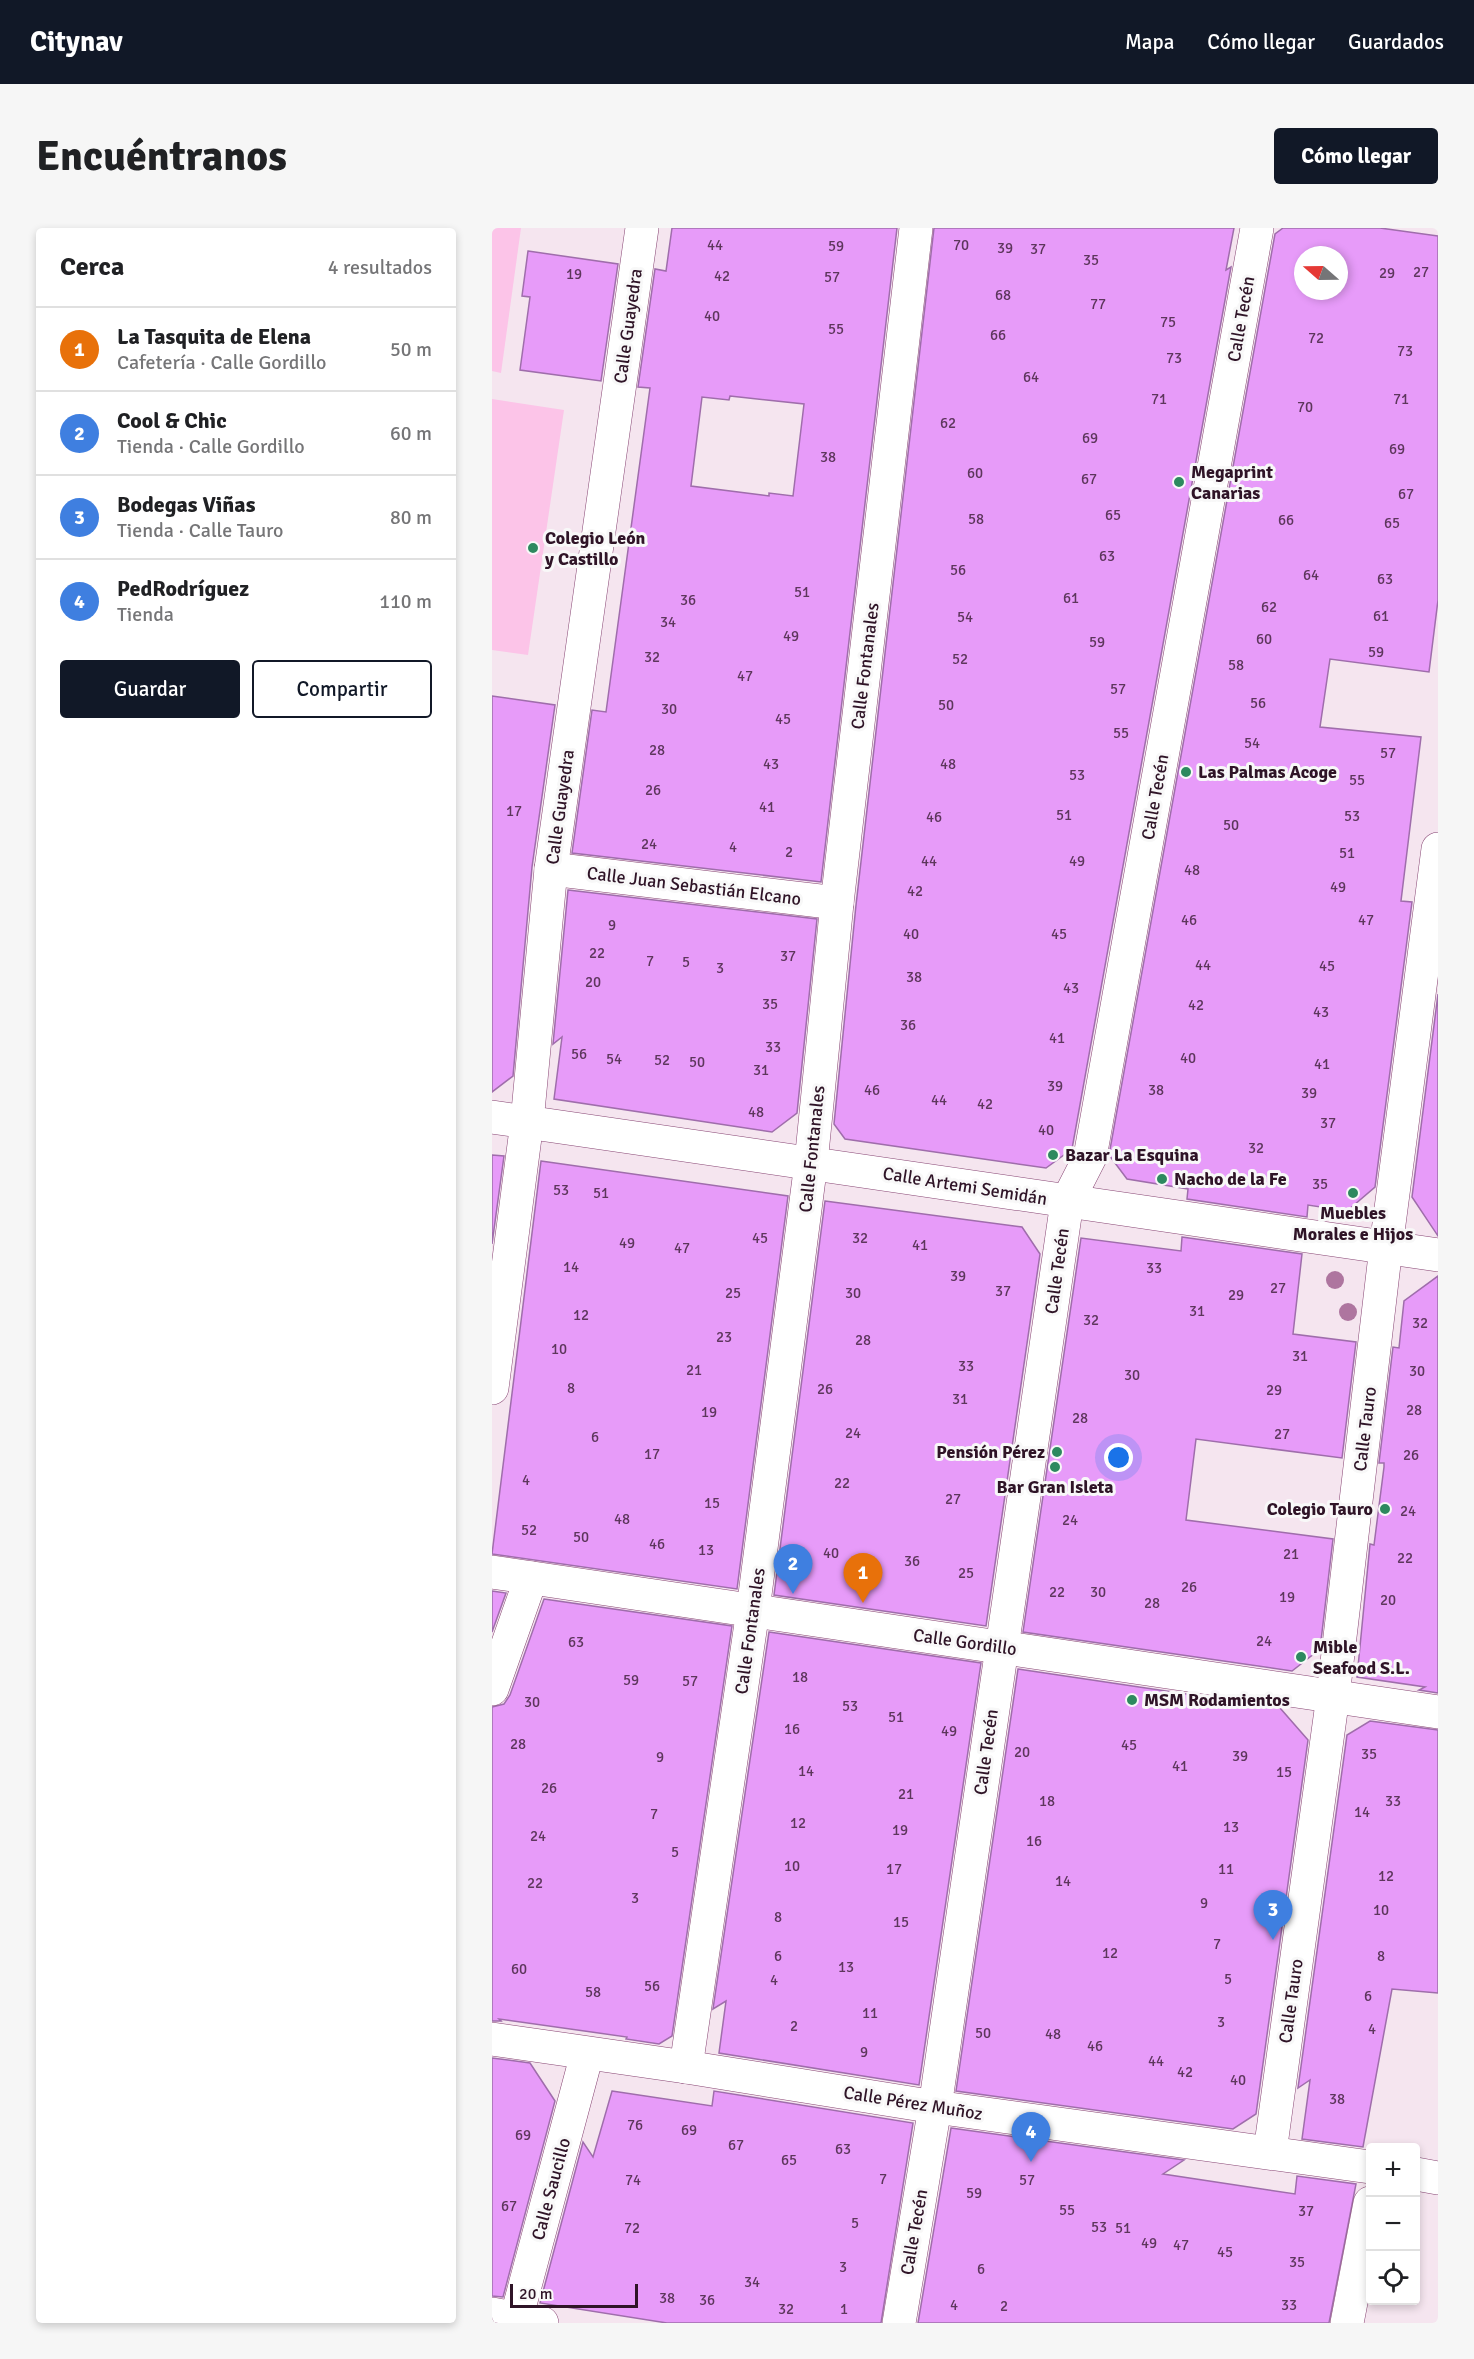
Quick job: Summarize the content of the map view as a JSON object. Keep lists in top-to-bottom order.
{
  "streets": {
    "street": [
      "Calle Tecén",
      "Calle Guayedra",
      "Calle Fontanales",
      "Calle Juan Sebastián Elcano",
      "Calle Artemi Semidán",
      "Calle Tauro",
      "Calle Gordillo",
      "Calle Pérez Muñoz",
      "Calle Saucillo"
    ]
  },
  "crossings": [
    ["Calle Tecén", "Calle Artemi Semidán"],
    ["Calle Tecén", "Calle Gordillo"],
    ["Calle Tecén", "Calle Pérez Muñoz"],
    ["Calle Guayedra", "Calle Juan Sebastián Elcano"],
    ["Calle Guayedra", "Calle Artemi Semidán"],
    ["Calle Fontanales", "Calle Juan Sebastián Elcano"],
    ["Calle Fontanales", "Calle Artemi Semidán"],
    ["Calle Fontanales", "Calle Gordillo"],
    ["Calle Fontanales", "Calle Pérez Muñoz"],
    ["Calle Artemi Semidán", "Calle Tauro"],
    ["Calle Tauro", "Calle Gordillo"],
    ["Calle Tauro", "Calle Pérez Muñoz"],
    ["Calle Pérez Muñoz", "Calle Saucillo"]
  ],
  "places": [
    "Megaprint Canarias",
    "Colegio León y Castillo",
    "Las Palmas Acoge",
    "Bazar La Esquina",
    "Nacho de la Fe",
    "Muebles Morales e Hijos",
    "Pensión Pérez",
    "Bar Gran Isleta",
    "Colegio Tauro",
    "Mible Seafood S.L.",
    "MSM Rodamientos"
  ],
  "house_numbers": [
    "44",
    "70",
    "59",
    "39",
    "37",
    "35",
    "27",
    "29",
    "19",
    "42",
    "57",
    "68",
    "77",
    "40",
    "75",
    "55",
    "66",
    "72",
    "73",
    "73",
    "64",
    "71",
    "71",
    "70",
    "62",
    "69",
    "69",
    "38",
    "60",
    "67",
    "67",
    "65",
    "58",
    "66",
    "65",
    "63",
    "56",
    "64",
    "63",
    "51",
    "61",
    "36",
    "62",
    "61",
    "54",
    "34",
    "49",
    "60",
    "59",
    "59",
    "32",
    "52",
    "58",
    "47",
    "57",
    "56",
    "50",
    "30",
    "45",
    "55",
    "54",
    "28",
    "57",
    "43",
    "48",
    "53",
    "55",
    "26",
    "41",
    "17",
    "51",
    "53",
    "46",
    "50",
    "24",
    "4",
    "2",
    "51",
    "44",
    "49",
    "48",
    "49",
    "42",
    "46",
    "47",
    "9",
    "40",
    "45",
    "22",
    "37",
    "7",
    "5",
    "44",
    "45",
    "3",
    "38",
    "20",
    "43",
    "35",
    "42",
    "43",
    "36",
    "41",
    "33",
    "56",
    "40",
    "54",
    "52",
    "50",
    "41",
    "31",
    "39",
    "46",
    "38",
    "39",
    "44",
    "42",
    "48",
    "37",
    "40",
    "32",
    "35",
    "53",
    "51",
    "45",
    "32",
    "49",
    "41",
    "47",
    "14",
    "33",
    "39",
    "27",
    "37",
    "25",
    "30",
    "29",
    "31",
    "12",
    "32",
    "32",
    "23",
    "28",
    "10",
    "31",
    "33",
    "21",
    "30",
    "30",
    "8",
    "26",
    "29",
    "31",
    "28",
    "19",
    "28",
    "24",
    "27",
    "6",
    "17",
    "26",
    "4",
    "22",
    "27",
    "15",
    "24",
    "48",
    "24",
    "52",
    "50",
    "46",
    "13",
    "40",
    "21",
    "22",
    "36",
    "25",
    "26",
    "22",
    "30",
    "19",
    "20",
    "28",
    "24",
    "63",
    "18",
    "59",
    "57",
    "30",
    "53",
    "51",
    "16",
    "49",
    "28",
    "45",
    "20",
    "35",
    "39",
    "9",
    "41",
    "14",
    "15",
    "26",
    "21",
    "18",
    "33",
    "14",
    "7",
    "12",
    "13",
    "19",
    "24",
    "16",
    "5",
    "10",
    "17",
    "11",
    "12",
    "14",
    "22",
    "3",
    "9",
    "10",
    "8",
    "15",
    "7",
    "12",
    "6",
    "8",
    "13",
    "60",
    "5",
    "4",
    "56",
    "58",
    "6",
    "11",
    "3",
    "2",
    "4",
    "50",
    "48",
    "46",
    "9",
    "44",
    "42",
    "40",
    "38",
    "76",
    "69",
    "69",
    "67",
    "63",
    "65",
    "7",
    "74",
    "57",
    "59",
    "67",
    "55",
    "37",
    "5",
    "53",
    "72",
    "51",
    "49",
    "47",
    "45",
    "35",
    "3",
    "6",
    "34",
    "38",
    "36",
    "4",
    "33",
    "2",
    "32",
    "1"
  ],
  "scale_bar": "20 m",
  "north": "left",
  "page": {
    "header": "Citynav",
    "nav": ["Mapa", "Cómo llegar", "Guardados"],
    "buttons": [
      "Cómo llegar",
      ["Guardar", "Compartir"]
    ],
    "title": "Encuéntranos",
    "heading": ["Cerca", "4 resultados"],
    "list": [
      {
        "mark": "1",
        "name": "La Tasquita de Elena",
        "note": "Cafetería · Calle Gordillo",
        "value": "50 m"
      },
      {
        "mark": "2",
        "name": "Cool & Chic",
        "note": "Tienda · Calle Gordillo",
        "value": "60 m"
      },
      {
        "mark": "3",
        "name": "Bodegas Viñas",
        "note": "Tienda · Calle Tauro",
        "value": "80 m"
      },
      {
        "mark": "4",
        "name": "PedRodríguez",
        "note": "Tienda",
        "value": "110 m"
      }
    ],
    "pins": [
      "2",
      "1",
      "3",
      "4"
    ],
    "map_buttons": ["+", "−"],
    "scale": "20 m"
  }
}
